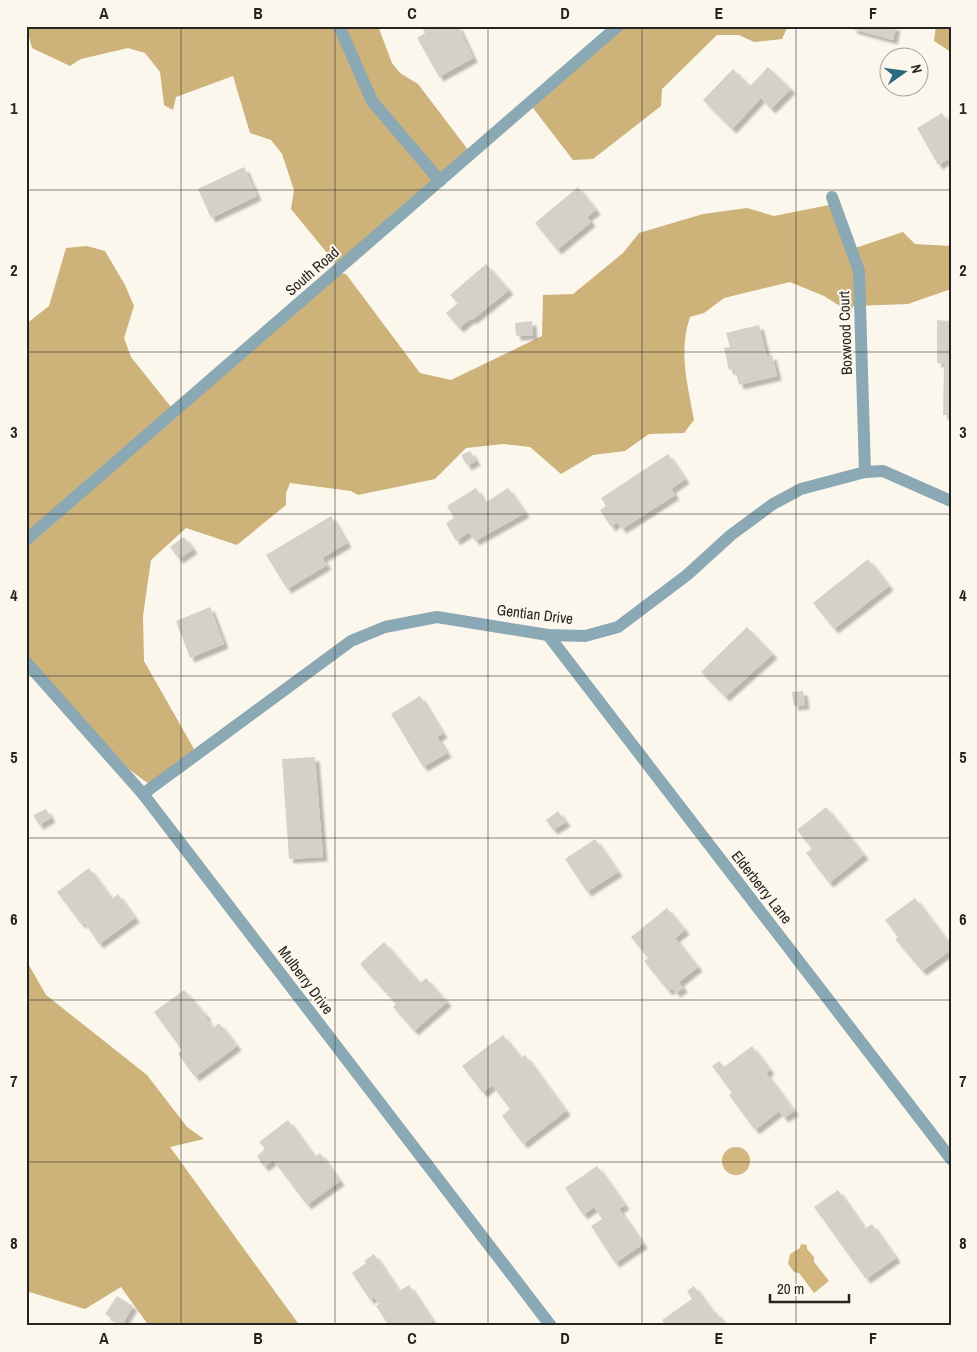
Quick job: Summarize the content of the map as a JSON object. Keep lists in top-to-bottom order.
{
  "streets": {
    "street": [
      "South Road",
      "Boxwood Court",
      "Gentian Drive",
      "Elderberry Lane",
      "Mulberry Drive"
    ]
  },
  "crossings": [
    ["Boxwood Court", "Gentian Drive"],
    ["Gentian Drive", "Elderberry Lane"],
    ["Gentian Drive", "Mulberry Drive"]
  ],
  "scale_bar": "20 m",
  "north": "right",
  "grid": {
    "columns": [
      "A",
      "B",
      "C",
      "D",
      "E",
      "F"
    ],
    "rows": [
      "1",
      "2",
      "3",
      "4",
      "5",
      "6",
      "7",
      "8"
    ]
  }
}
